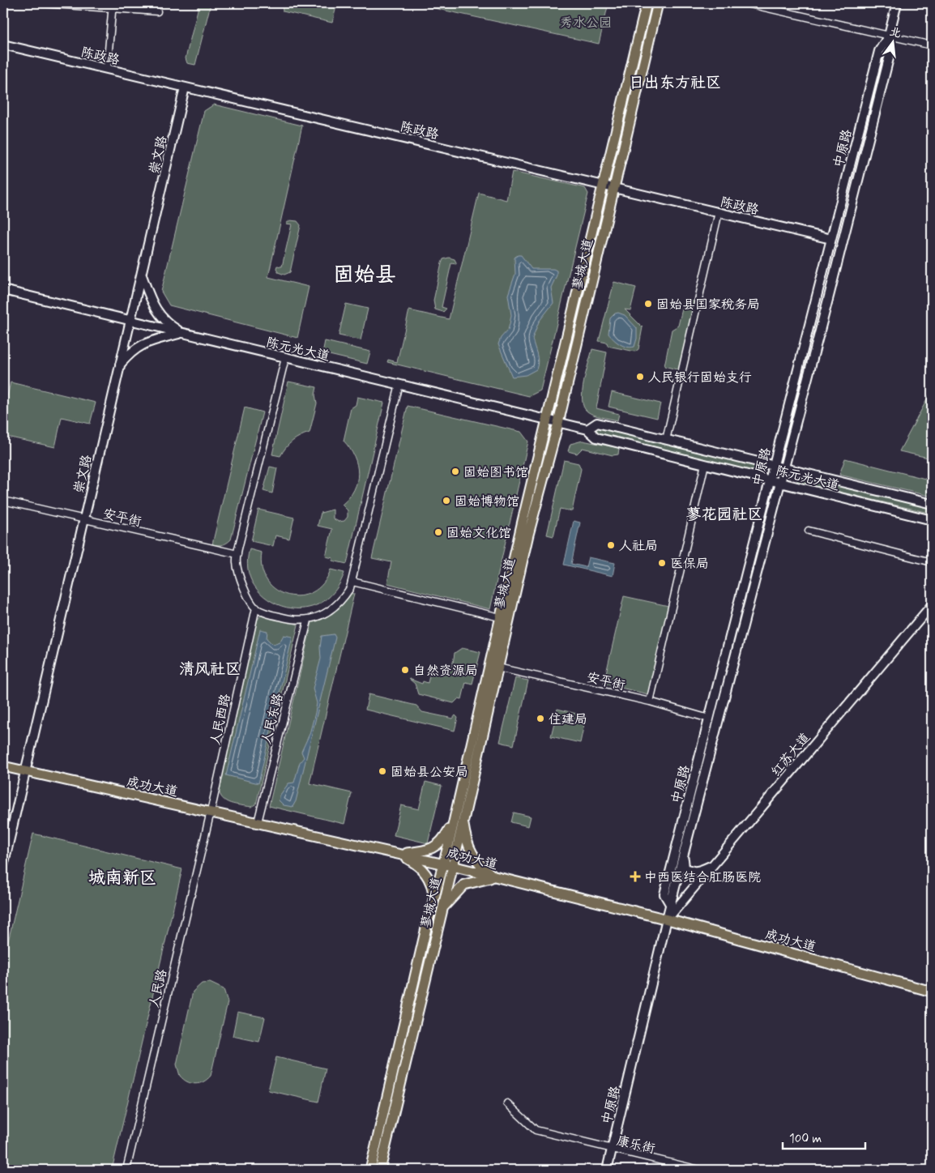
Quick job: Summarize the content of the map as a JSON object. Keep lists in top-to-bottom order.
{
  "streets": {
    "main road": [
      "陈政路",
      "中原路",
      "崇文路",
      "蓼城大道",
      "陈元光大道",
      "红苏大道",
      "成功大道"
    ],
    "street": [
      "安平街",
      "人民东路",
      "人民西路",
      "人民路",
      "康乐街"
    ]
  },
  "crossings": [
    ["陈政路", "中原路"],
    ["陈政路", "崇文路"],
    ["陈政路", "蓼城大道"],
    ["中原路", "陈元光大道"],
    ["中原路", "安平街"],
    ["中原路", "红苏大道"],
    ["中原路", "成功大道"],
    ["中原路", "康乐街"],
    ["崇文路", "陈元光大道"],
    ["崇文路", "安平街"],
    ["崇文路", "成功大道"],
    ["蓼城大道", "陈元光大道"],
    ["蓼城大道", "安平街"],
    ["蓼城大道", "成功大道"],
    ["人民东路", "成功大道"],
    ["人民西路", "成功大道"],
    ["人民西路", "人民路"],
    ["红苏大道", "成功大道"],
    ["成功大道", "人民路"]
  ],
  "districts": [
    "日出东方社区",
    "固始县",
    "蓼花园社区",
    "清风社区",
    "城南新区"
  ],
  "parks": ["秀水公园"],
  "places": {
    "other": [
      "固始县国家税务局",
      "人民银行固始支行",
      "固始图书馆",
      "固始博物馆",
      "固始文化馆",
      "人社局",
      "医保局",
      "自然资源局",
      "住建局",
      "固始县公安局"
    ],
    "health": ["中西医结合肛肠医院"]
  },
  "scale_bar": "100 m",
  "north": "top"
}
